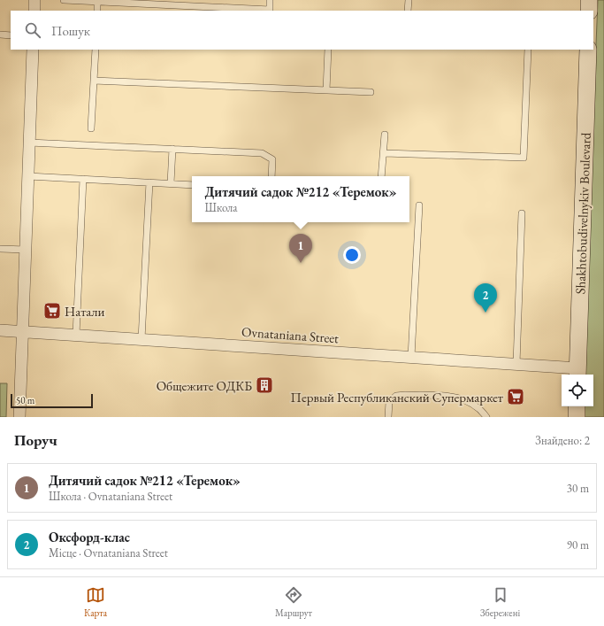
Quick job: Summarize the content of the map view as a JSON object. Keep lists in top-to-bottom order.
{
  "streets": {
    "main road": ["Shakhtobudivelnykiv Boulevard"],
    "street": ["Ovnataniana Street"]
  },
  "crossings": [
    ["Shakhtobudivelnykiv Boulevard", "Ovnataniana Street"]
  ],
  "places": {
    "supermarket": ["Натали", "Первый Республиканский Супермаркет"],
    "building": ["Общежите ОДКБ"]
  },
  "scale_bar": "50 m",
  "page": {
    "search": "Пошук",
    "popup": ["Дитячий садок №212 «Теремок»", "Школа"],
    "pins": ["1", "2"],
    "scale": "50 m",
    "heading": ["Поруч", "Знайдено: 2"],
    "list": [
      {
        "mark": "1",
        "name": "Дитячий садок №212 «Теремок»",
        "note": "Школа · Ovnataniana Street",
        "value": "30 m"
      },
      {
        "mark": "2",
        "name": "Оксфорд-клас",
        "note": "Місце · Ovnataniana Street",
        "value": "90 m"
      }
    ],
    "nav": ["Карта", "Маршрут", "Збережені"]
  }
}
